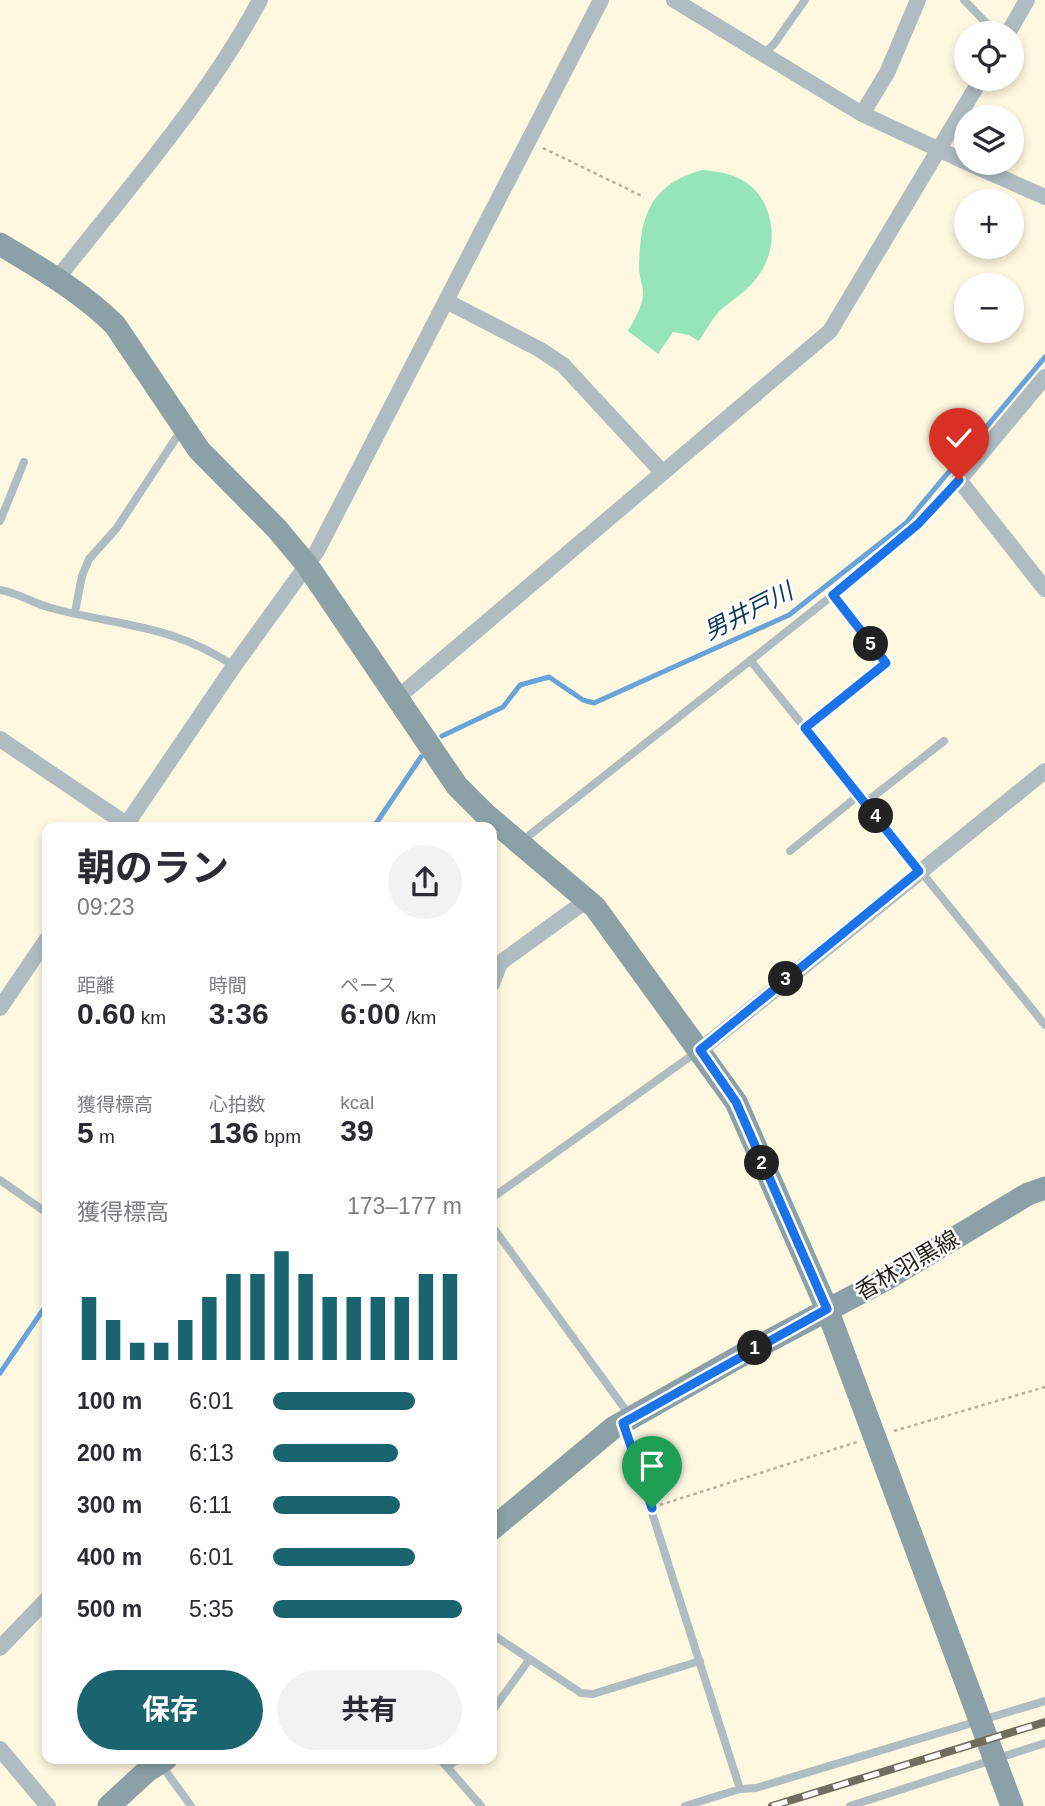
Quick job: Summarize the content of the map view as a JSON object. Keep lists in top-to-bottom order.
{
  "streets": {
    "street": ["香林羽黒線"]
  },
  "water": ["男井戸川"],
  "page": {
    "map_buttons": ["+", "−"],
    "pins": [
      "5",
      "4",
      "3",
      "2",
      "1"
    ],
    "heading": ["朝のラン", "09:23"],
    "stats": [
      ["距離", "0.60 km"],
      ["時間", "3:36"],
      ["ペース", "6:00 /km"],
      ["獲得標高", "5 m"],
      ["心拍数", "136 bpm"],
      ["kcal", "39"]
    ],
    "chart": ["獲得標高", "173–177 m"],
    "list": [
      {
        "name": "100 m",
        "note": "6:01"
      },
      {
        "name": "200 m",
        "note": "6:13"
      },
      {
        "name": "300 m",
        "note": "6:11"
      },
      {
        "name": "400 m",
        "note": "6:01"
      },
      {
        "name": "500 m",
        "note": "5:35"
      }
    ],
    "buttons": ["保存", "共有"]
  }
}
